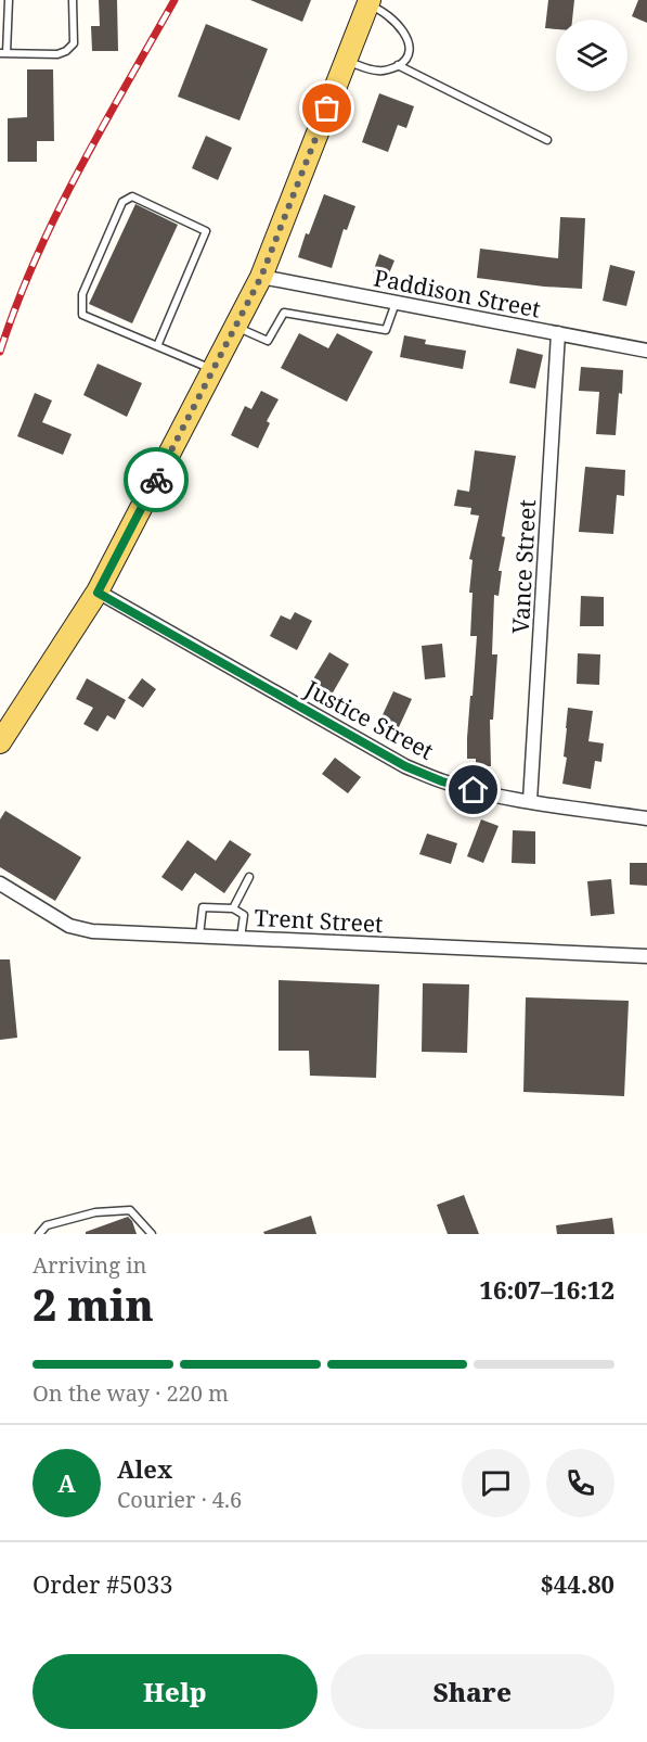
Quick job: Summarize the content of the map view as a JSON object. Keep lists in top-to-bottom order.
{
  "streets": {
    "street": [
      "Paddison Street",
      "Vance Street",
      "Justice Street",
      "Trent Street"
    ]
  },
  "crossings": [
    ["Paddison Street", "Vance Street"],
    ["Vance Street", "Justice Street"]
  ],
  "page": {
    "heading": ["2 min", "Arriving in", "16:07–16:12"],
    "panel": [
      "Alex",
      "Courier · 4.6",
      "Order #5033",
      "$44.80"
    ],
    "bar": "On the way · 220 m",
    "round": "A",
    "buttons": ["Help", "Share"]
  }
}
